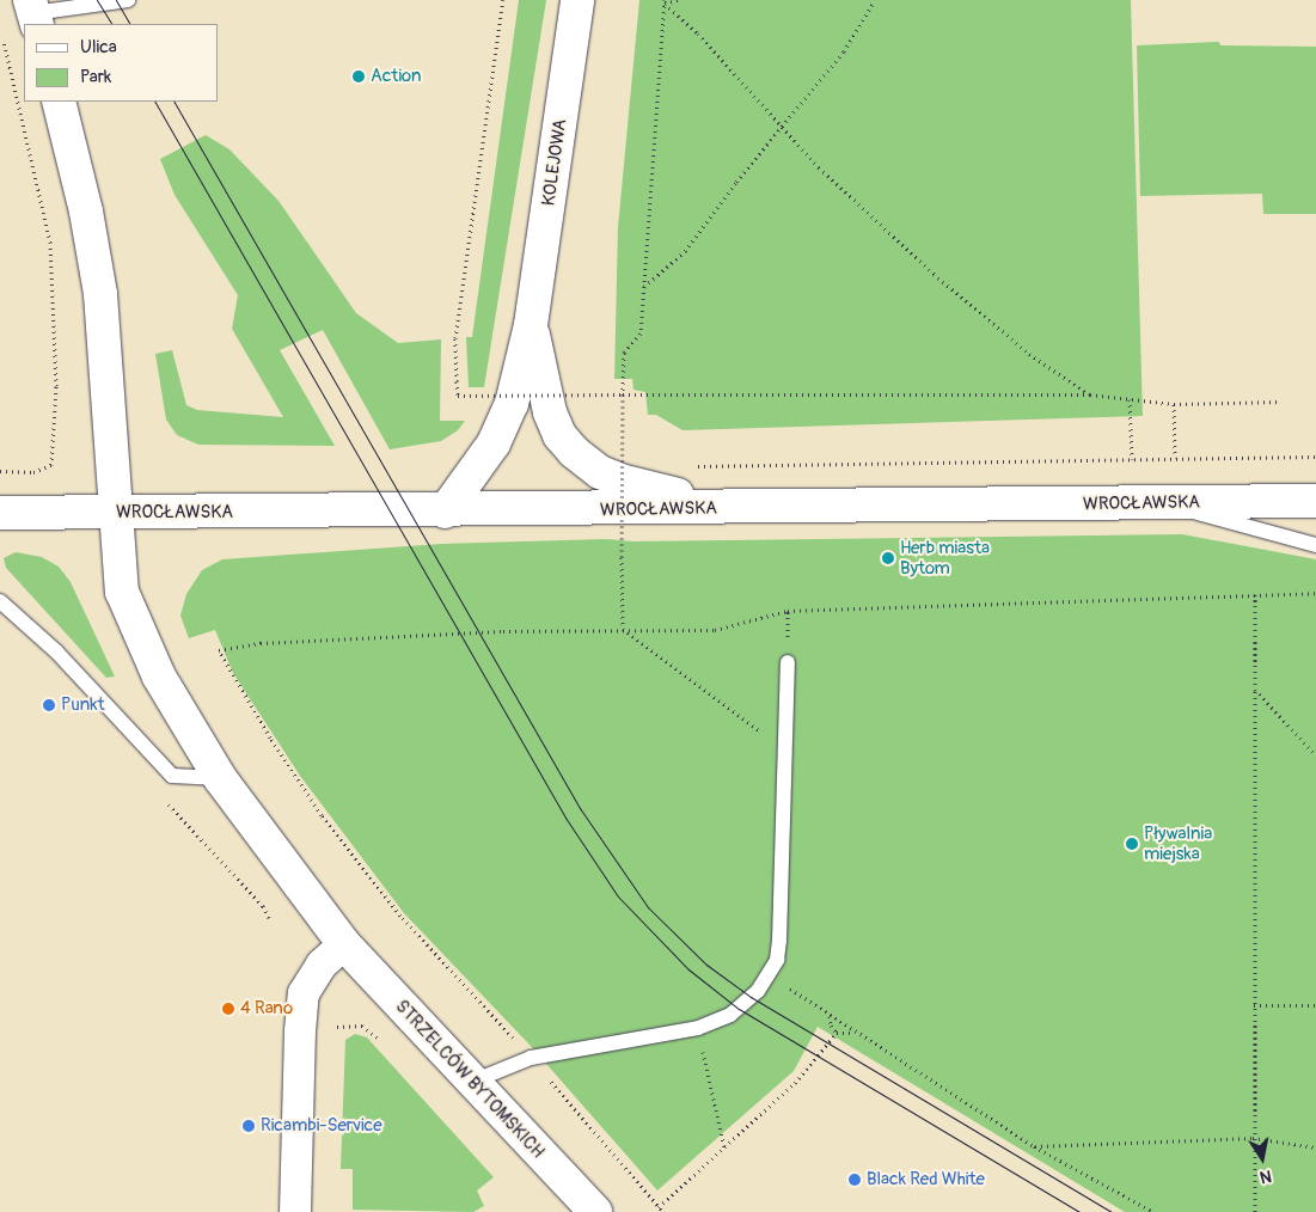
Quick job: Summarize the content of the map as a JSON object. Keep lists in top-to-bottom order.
{
  "streets": {
    "main road": ["KOLEJOWA", "WROCŁAWSKA", "STRZELCÓW BYTOMSKICH"]
  },
  "crossings": [
    ["KOLEJOWA", "WROCŁAWSKA"],
    ["WROCŁAWSKA", "STRZELCÓW BYTOMSKICH"]
  ],
  "places": [
    "Action",
    "Herb miasta Bytom",
    "Punkt",
    "Pływalnia miejska",
    "4 Rano",
    "Ricambi-Service",
    "Black Red White"
  ],
  "legend": ["Ulica", "Park"],
  "north": "bottom"
}
